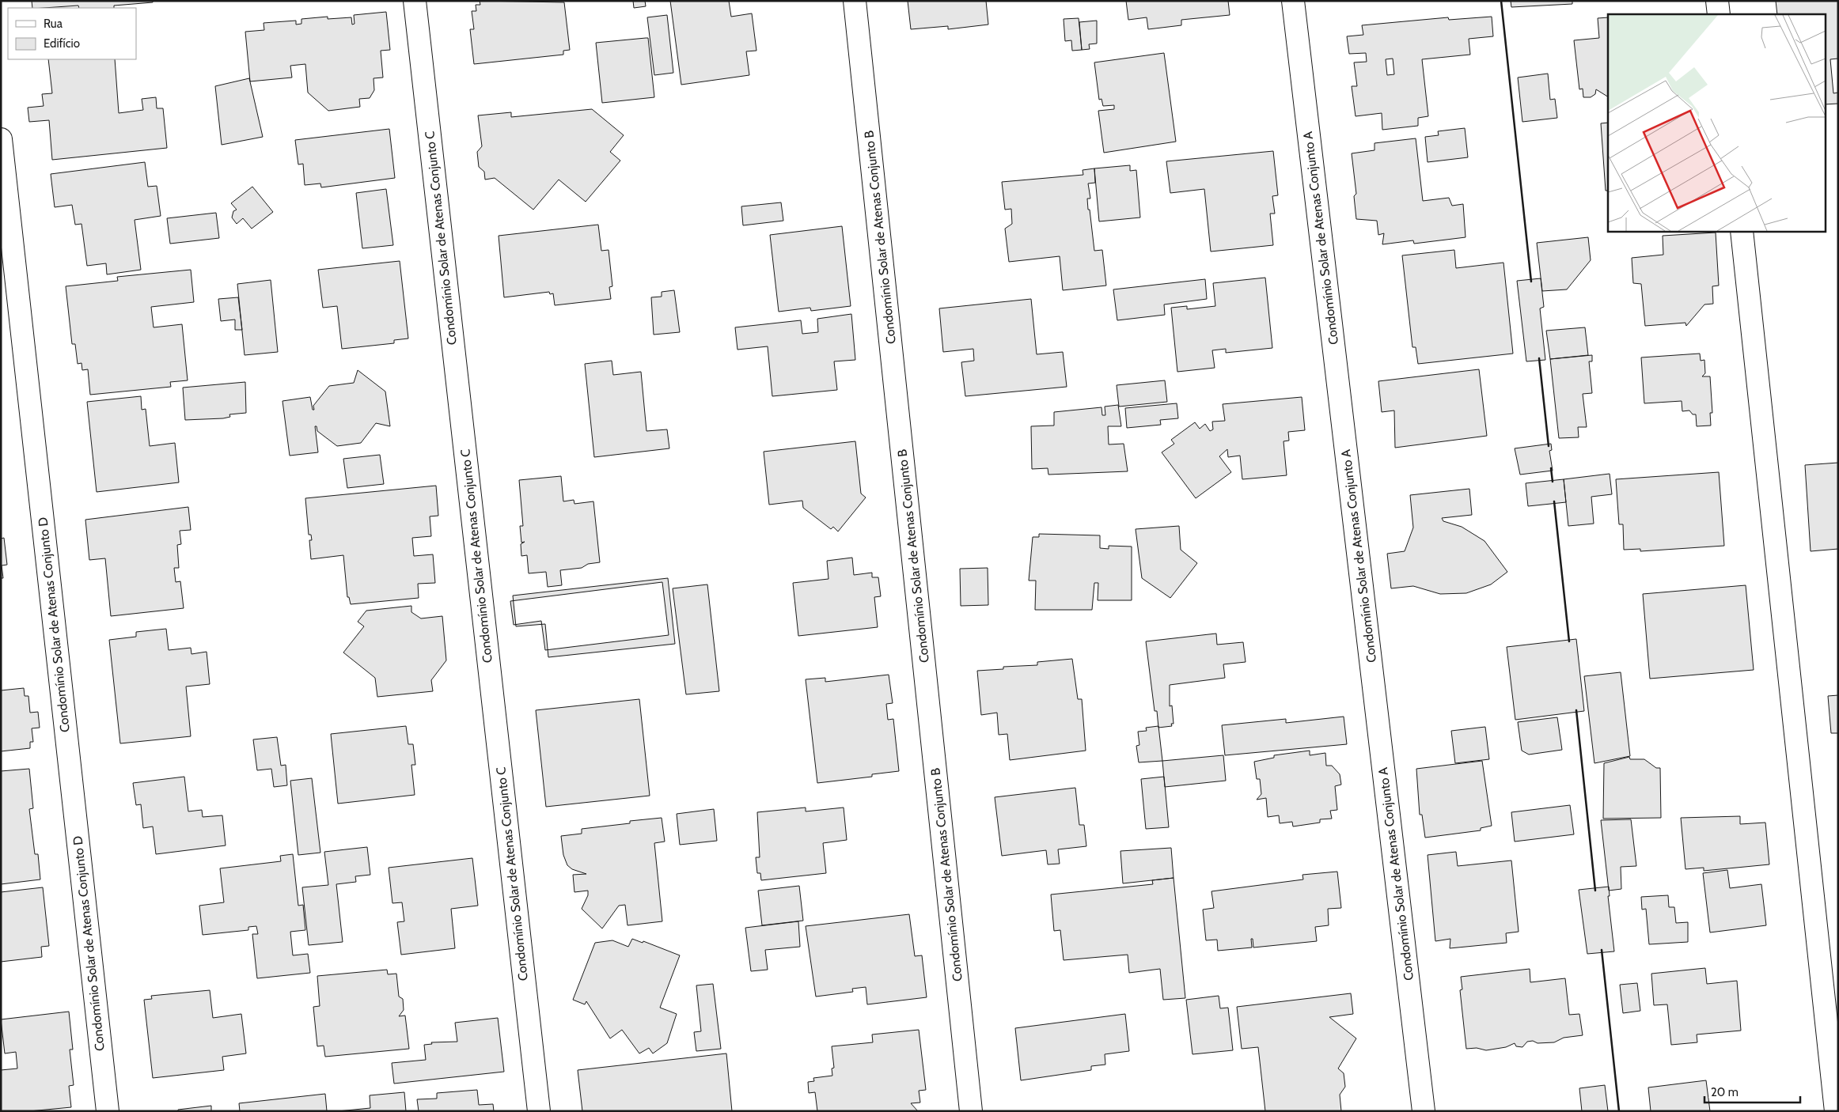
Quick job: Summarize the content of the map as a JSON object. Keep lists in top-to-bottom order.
{
  "streets": {
    "street": [
      "Condomínio Solar de Atenas Conjunto B",
      "Condomínio Solar de Atenas Conjunto C",
      "Condomínio Solar de Atenas Conjunto A",
      "Condomínio Solar de Atenas Conjunto D"
    ]
  },
  "legend": ["Rua", "Edifício"],
  "scale_bar": "20 m"
}
